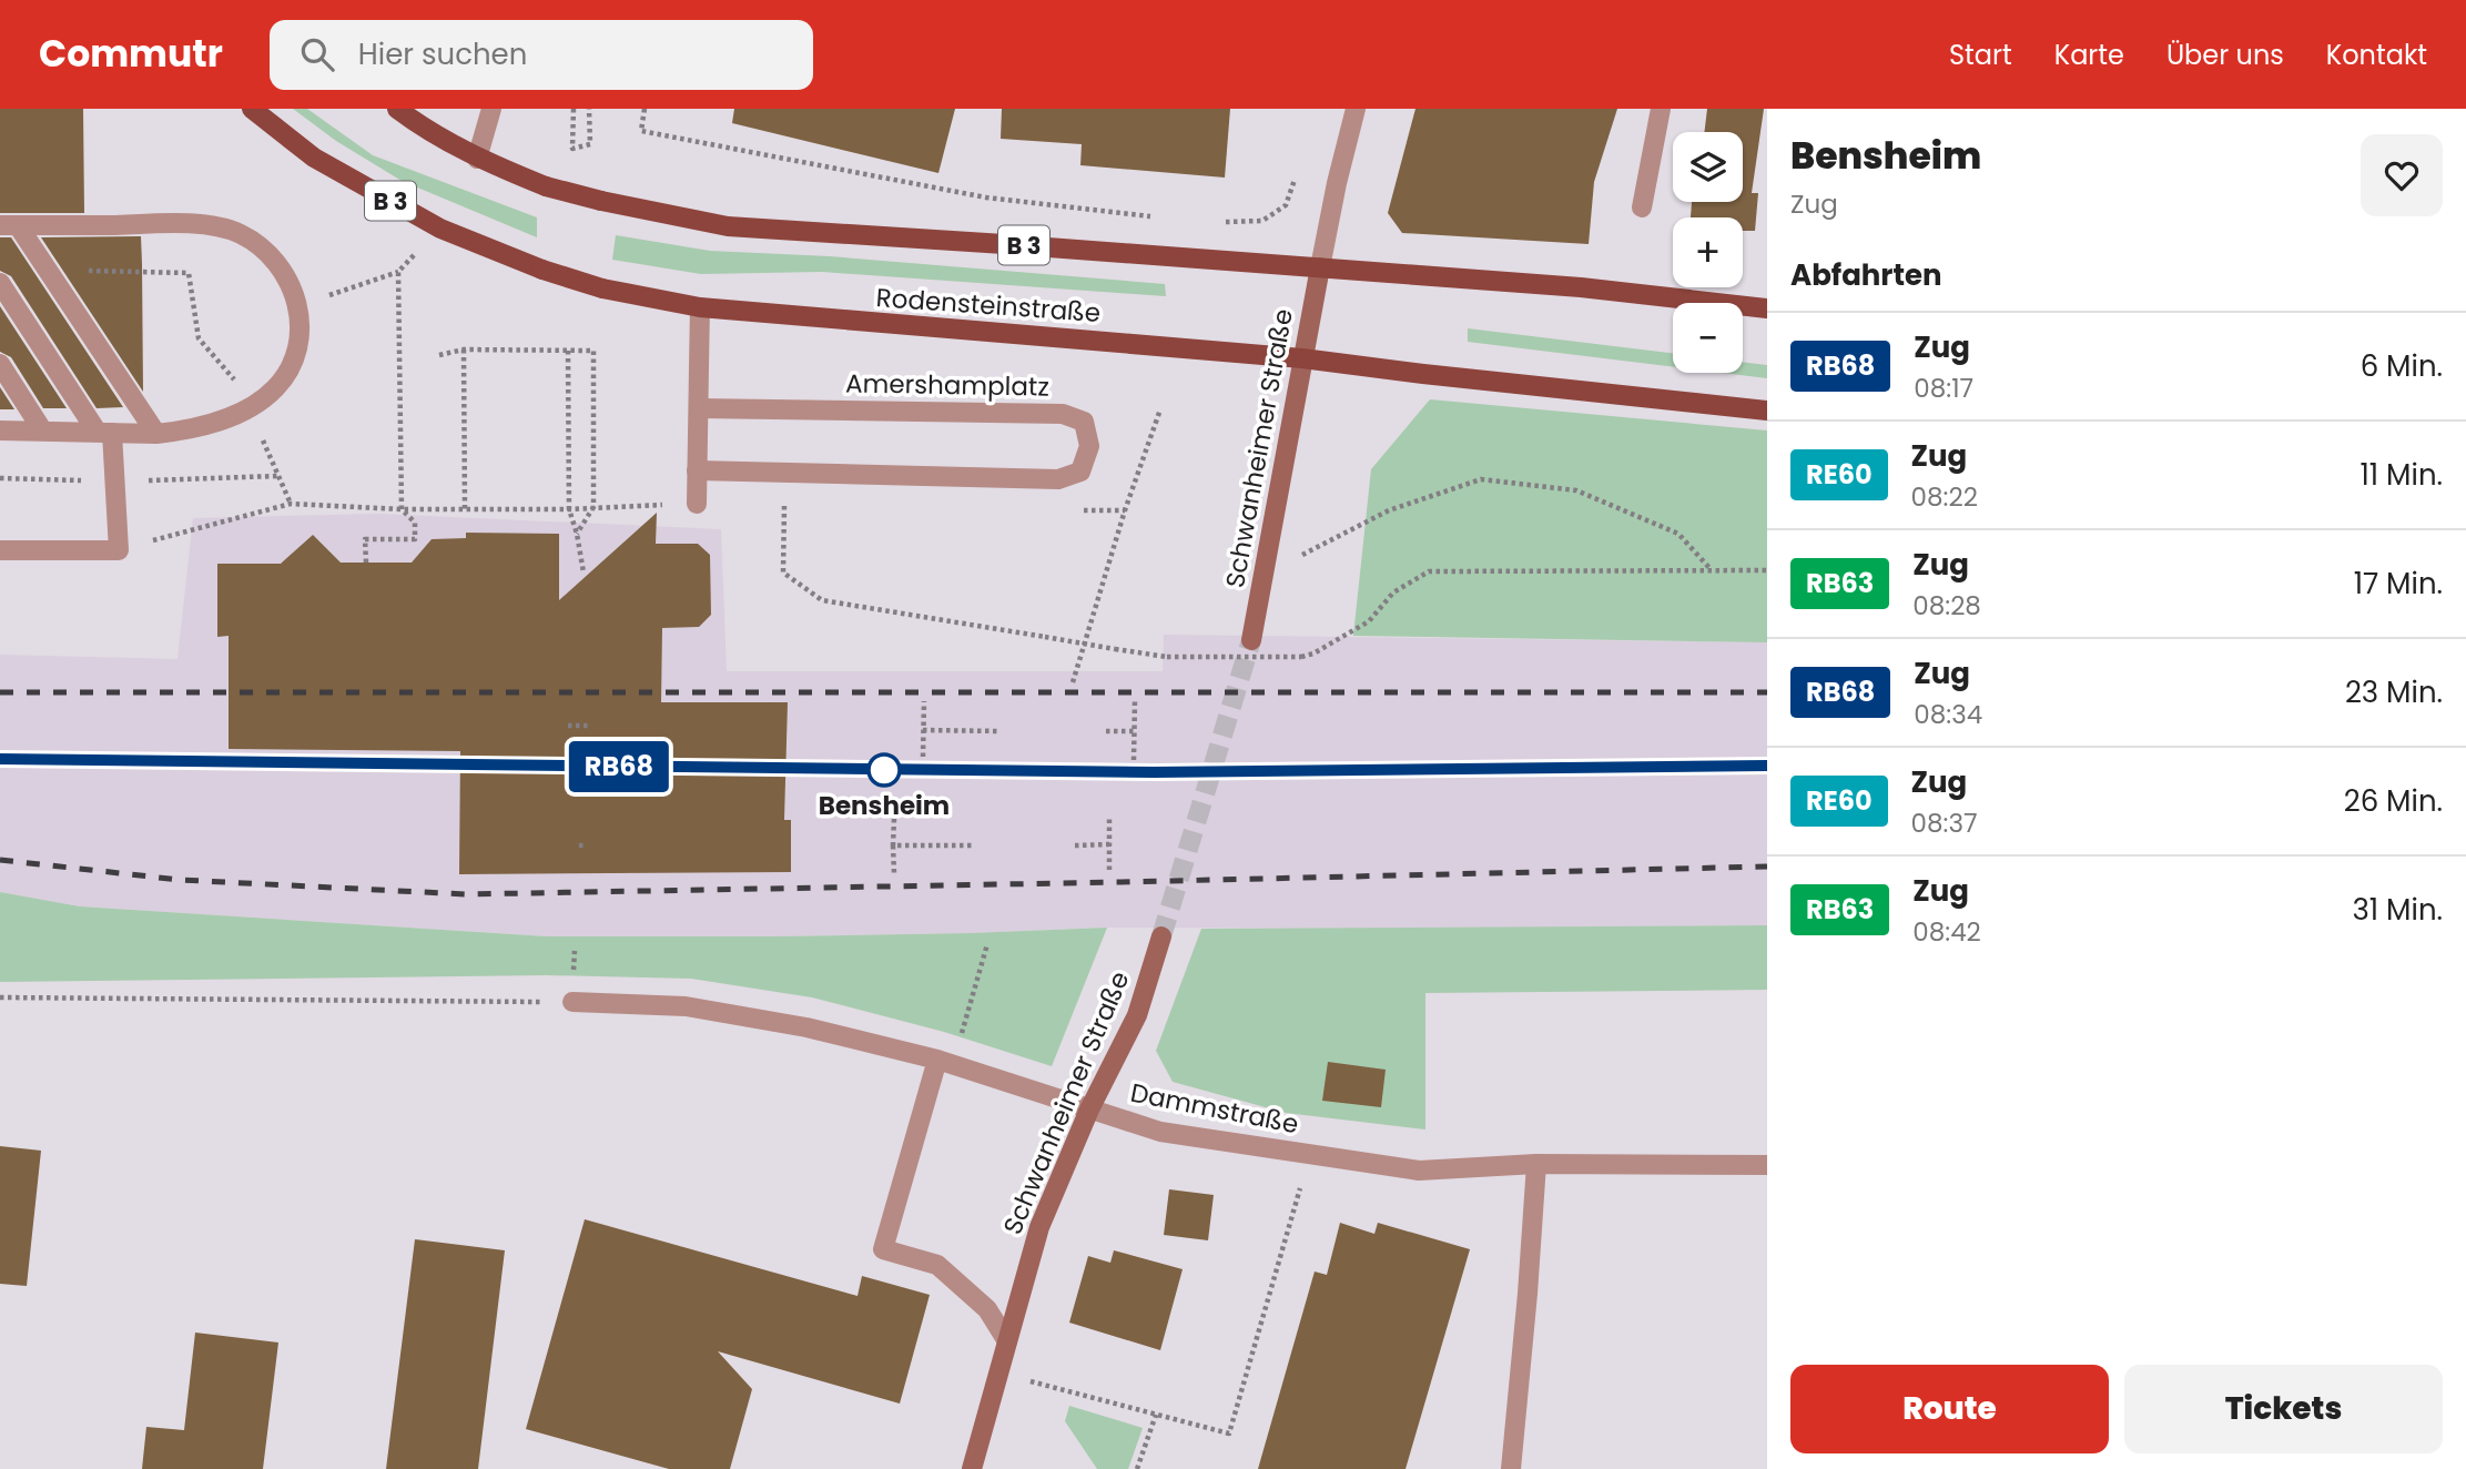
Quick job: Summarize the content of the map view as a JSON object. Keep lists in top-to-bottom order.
{
  "streets": {
    "main road": ["B 3", "Rodensteinstraße", "Schwanheimer Straße"],
    "street": ["Amershamplatz", "Dammstraße"]
  },
  "crossings": [
    ["B 3", "Schwanheimer Straße"],
    ["Rodensteinstraße", "Schwanheimer Straße"],
    ["Schwanheimer Straße", "Dammstraße"]
  ],
  "places": ["Bensheim"],
  "page": {
    "header": "Commutr",
    "search": "Hier suchen",
    "nav": [
      "Start",
      "Karte",
      "Über uns",
      "Kontakt"
    ],
    "on_map": "RB68",
    "heading": [
      ["Bensheim", "Zug"],
      "Abfahrten"
    ],
    "map_buttons": ["+", "−"],
    "list": [
      {
        "mark": "RB68",
        "name": "Zug",
        "note": "08:17",
        "value": "6 Min."
      },
      {
        "mark": "RE60",
        "name": "Zug",
        "note": "08:22",
        "value": "11 Min."
      },
      {
        "mark": "RB63",
        "name": "Zug",
        "note": "08:28",
        "value": "17 Min."
      },
      {
        "mark": "RB68",
        "name": "Zug",
        "note": "08:34",
        "value": "23 Min."
      },
      {
        "mark": "RE60",
        "name": "Zug",
        "note": "08:37",
        "value": "26 Min."
      },
      {
        "mark": "RB63",
        "name": "Zug",
        "note": "08:42",
        "value": "31 Min."
      }
    ],
    "buttons": ["Route", "Tickets"]
  }
}
